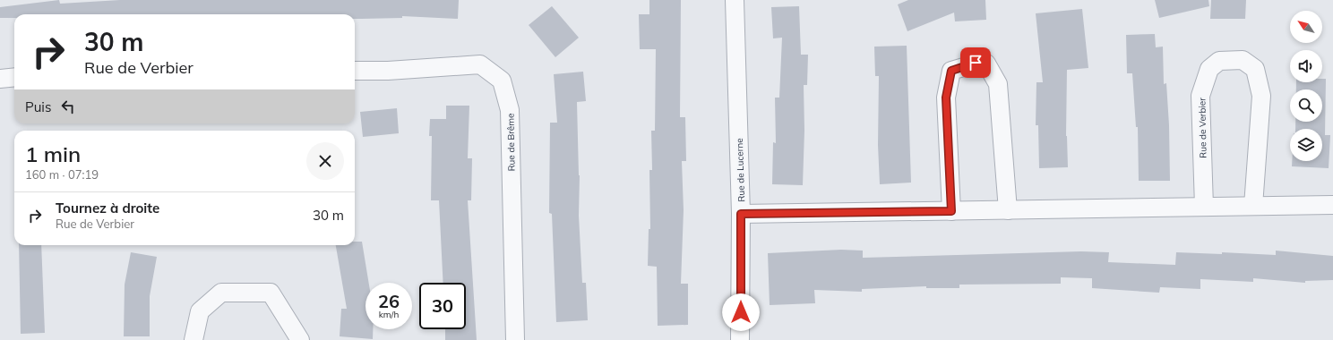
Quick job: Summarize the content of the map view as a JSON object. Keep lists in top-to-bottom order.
{
  "streets": {
    "street": ["Rue de Verbier", "Rue de Brême", "Rue de Lucerne"]
  },
  "north": "top left",
  "page": {
    "turn": ["30 m", "Rue de Verbier"],
    "then": "Puis",
    "heading": ["1 min", "160 m · 07:19"],
    "list": [
      {
        "name": "Tournez à droite",
        "note": "Rue de Verbier",
        "value": "30 m"
      }
    ],
    "speed": "26 km/h",
    "limit": "30"
  }
}
